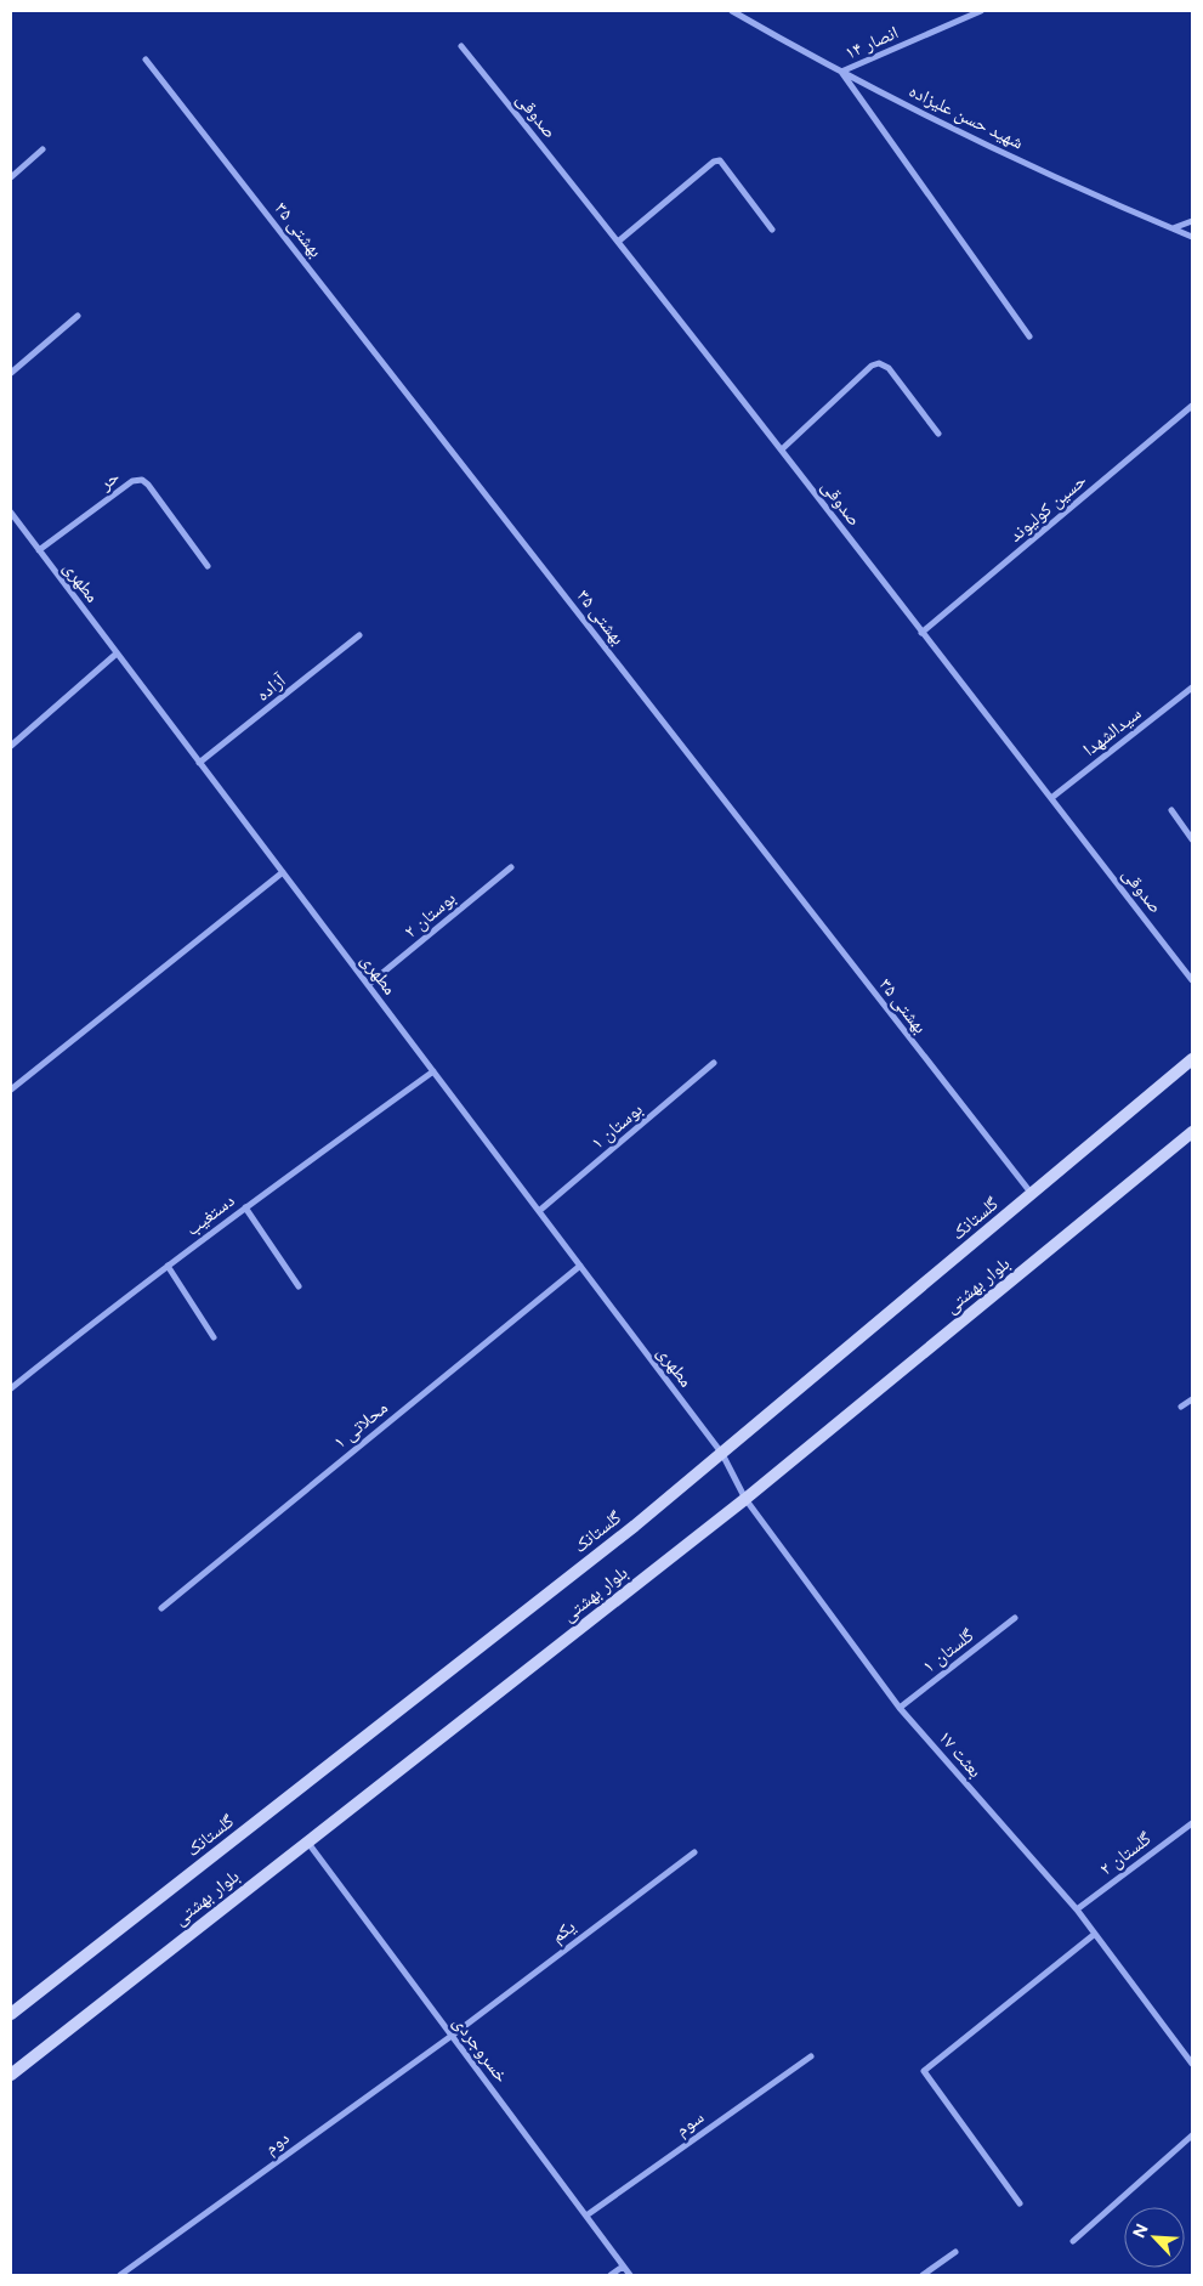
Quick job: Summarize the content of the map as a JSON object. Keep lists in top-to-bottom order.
{
  "streets": {
    "street": [
      "انصار ۱۴",
      "صدوقی",
      "شهید حسن علیزاده",
      "بهشتی ۳۵",
      "حر",
      "حسین کولیوند",
      "مطهری",
      "آزاده",
      "سیدالشهدا",
      "بوستان ۲",
      "بوستان ۱",
      "دستغیب",
      "گلستانک",
      "بلوار بهشتی",
      "محلاتی ۱",
      "گلستان ۱",
      "بعثت ۱۷",
      "گلستان ۲",
      "یکم",
      "خسروجردی",
      "سوم",
      "دوم"
    ]
  },
  "crossings": [
    ["انصار ۱۴", "شهید حسن علیزاده"],
    ["صدوقی", "حسین کولیوند"],
    ["صدوقی", "سیدالشهدا"],
    ["بهشتی ۳۵", "گلستانک"],
    ["حر", "مطهری"],
    ["مطهری", "آزاده"],
    ["مطهری", "بوستان ۲"],
    ["مطهری", "بوستان ۱"],
    ["مطهری", "دستغیب"],
    ["مطهری", "گلستانک"],
    ["مطهری", "محلاتی ۱"],
    ["مطهری", "بعثت ۱۷"],
    ["گلستانک", "بعثت ۱۷"],
    ["بلوار بهشتی", "بعثت ۱۷"],
    ["بلوار بهشتی", "خسروجردی"],
    ["گلستان ۱", "بعثت ۱۷"],
    ["بعثت ۱۷", "گلستان ۲"],
    ["یکم", "خسروجردی"],
    ["یکم", "دوم"],
    ["خسروجردی", "سوم"],
    ["خسروجردی", "دوم"]
  ],
  "north": "top left"
}
